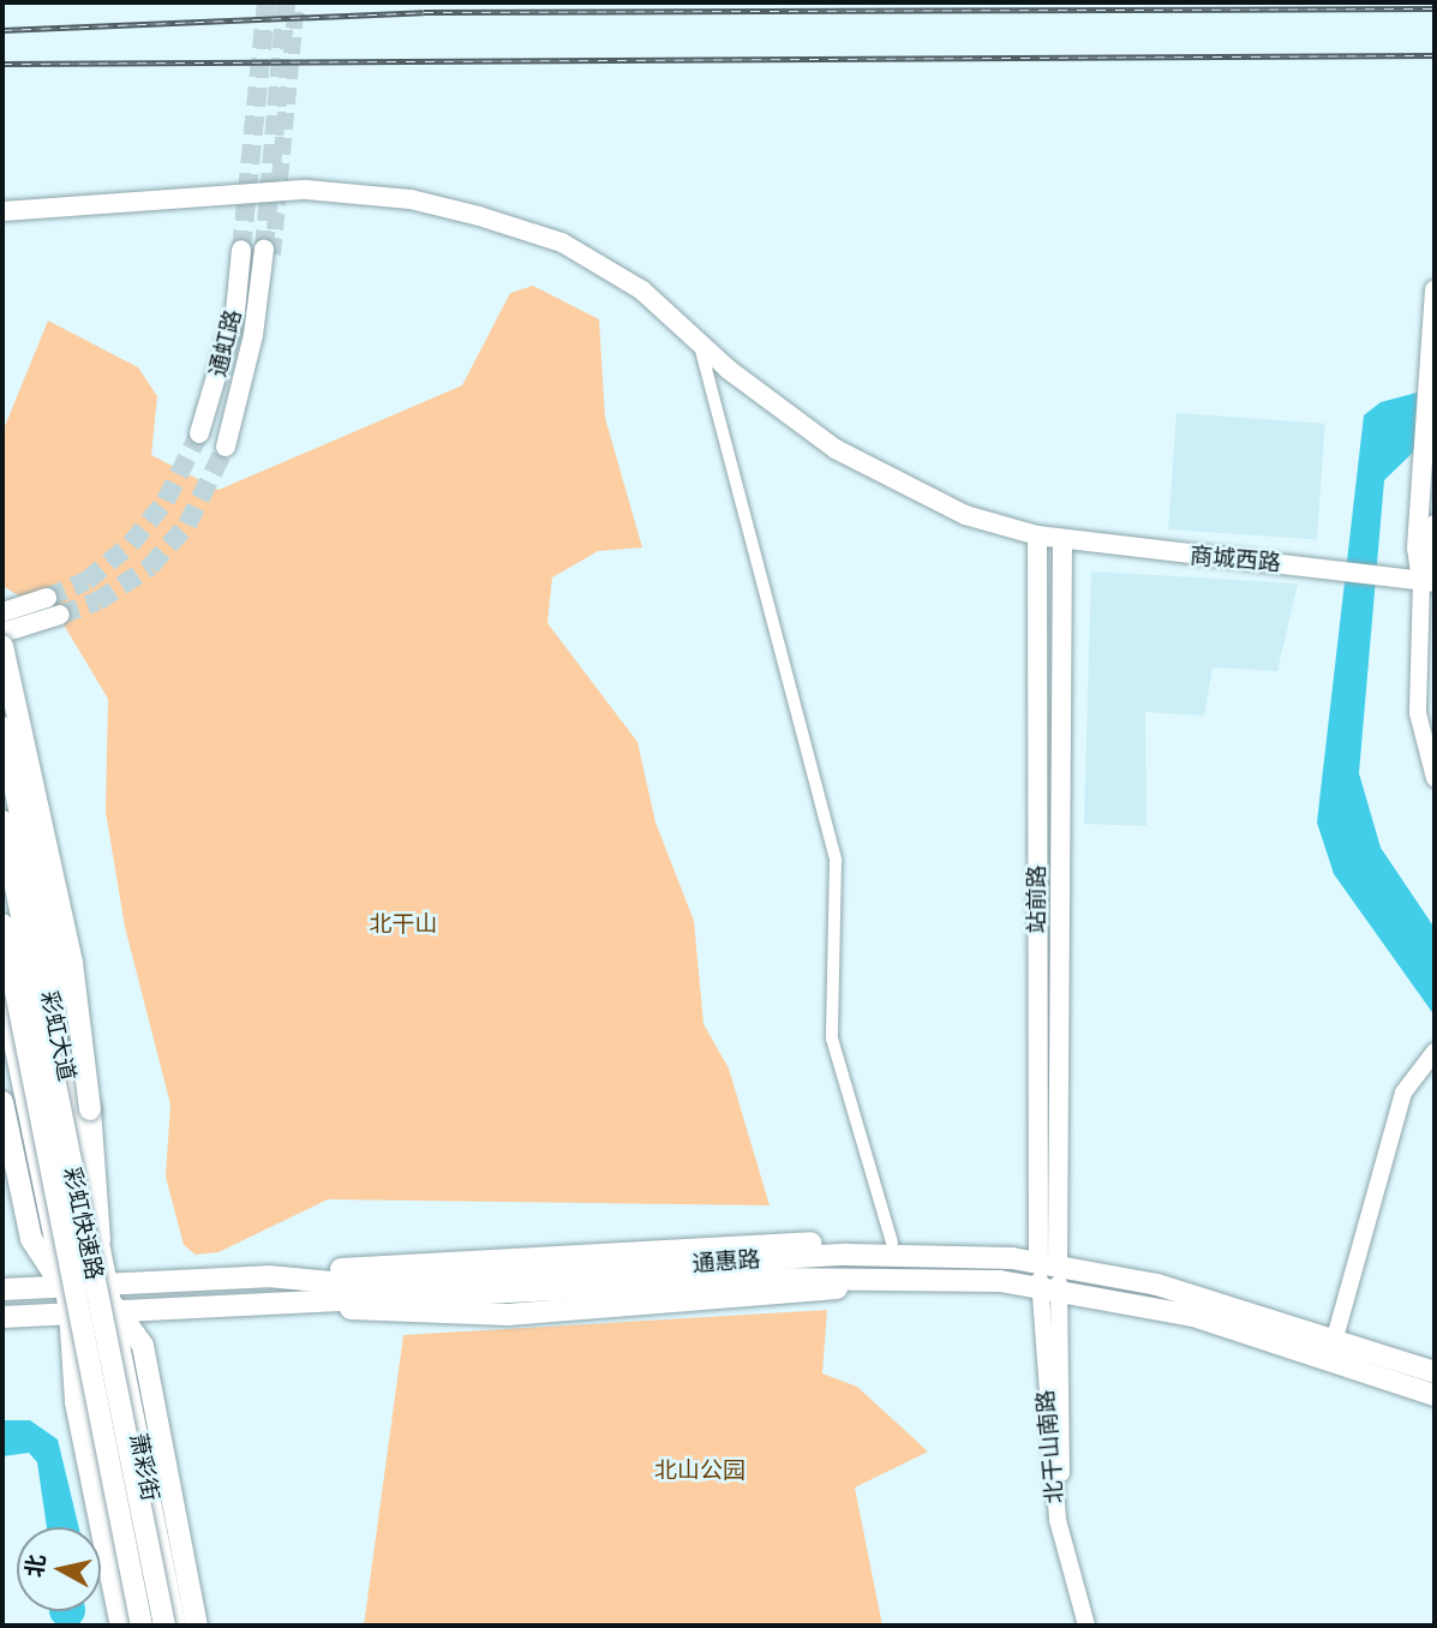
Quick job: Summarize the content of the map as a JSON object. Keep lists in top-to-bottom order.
{
  "streets": {
    "main road": [
      "通虹路",
      "商城西路",
      "站前路",
      "彩虹大道",
      "彩虹快速路",
      "通惠路",
      "萧彩街"
    ],
    "street": ["北干山南路"]
  },
  "crossings": [
    ["商城西路", "站前路"],
    ["站前路", "通惠路"],
    ["站前路", "北干山南路"],
    ["彩虹大道", "通惠路"],
    ["彩虹大道", "萧彩街"],
    ["通惠路", "北干山南路"]
  ],
  "parks": ["北干山", "北山公园"],
  "north": "left"
}
